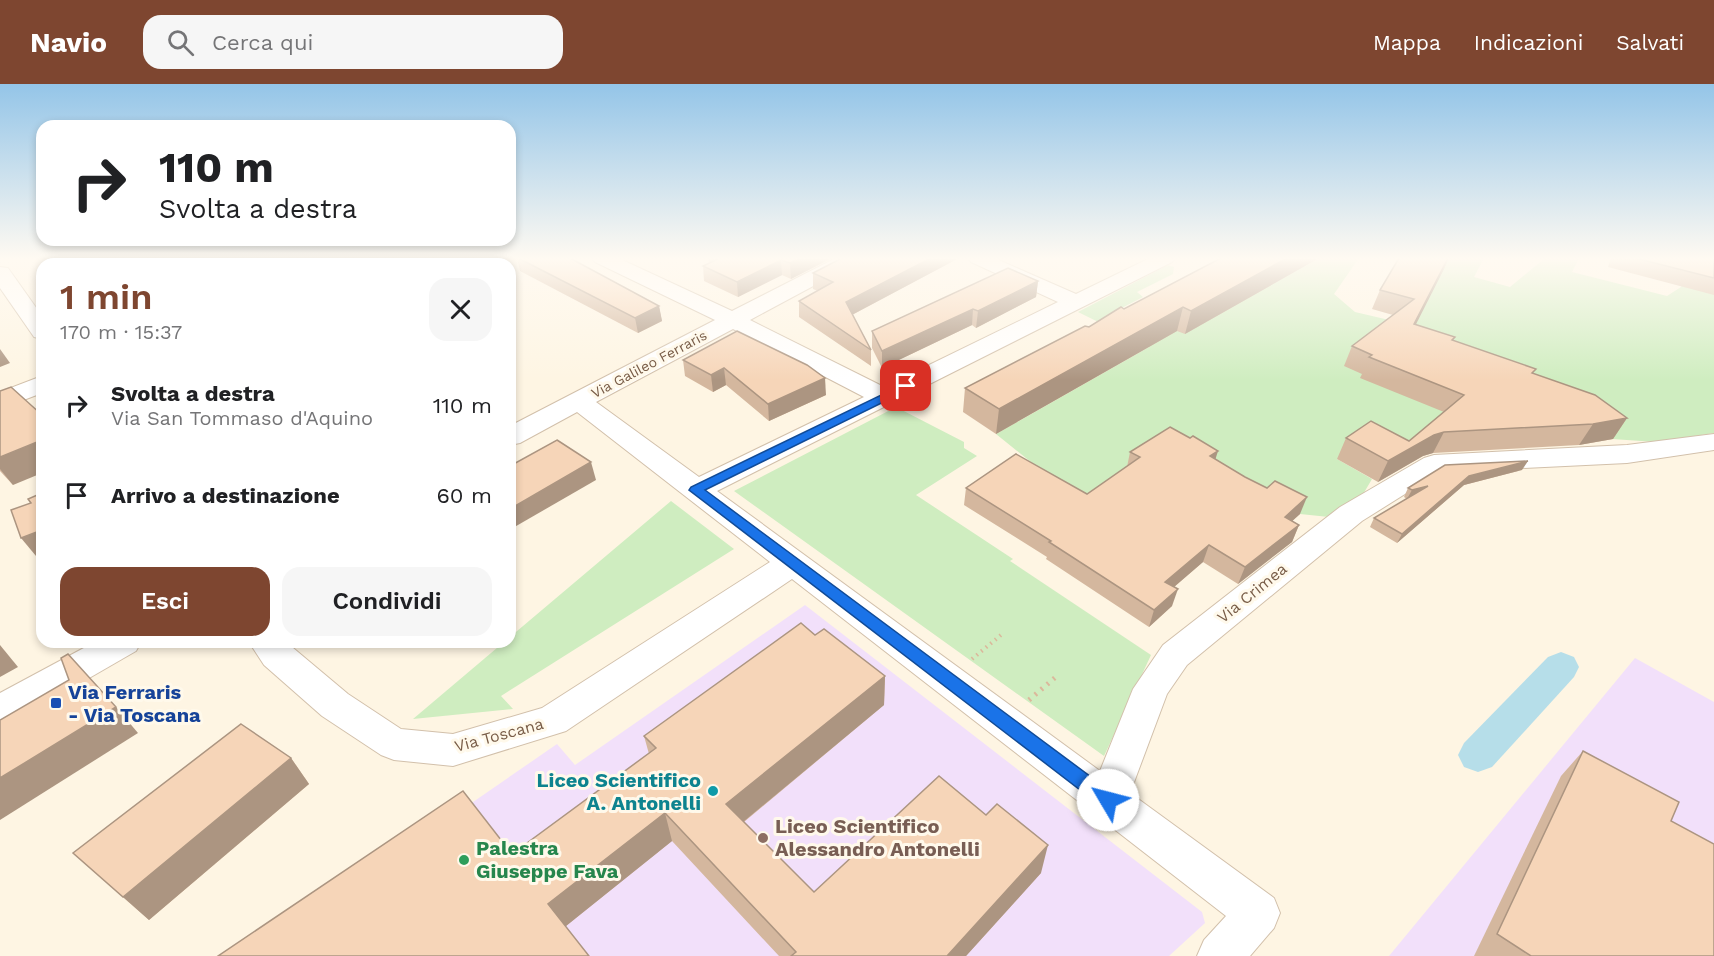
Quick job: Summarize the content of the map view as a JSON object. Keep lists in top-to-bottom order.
{
  "streets": {
    "street": ["Via Galileo Ferraris", "Via Crimea", "Via Toscana"]
  },
  "places": {
    "transit": ["Via Ferraris - Via Toscana"],
    "other": ["Liceo Scientifico A. Antonelli", "Liceo Scientifico Alessandro Antonelli", "Palestra Giuseppe Fava"]
  },
  "page": {
    "header": "Navio",
    "search": "Cerca qui",
    "nav": ["Mappa", "Indicazioni", "Salvati"],
    "turn": ["110 m", "Svolta a destra"],
    "heading": ["1 min", "170 m · 15:37"],
    "list": [
      {
        "name": "Svolta a destra",
        "note": "Via San Tommaso d'Aquino",
        "value": "110 m"
      },
      {
        "name": "Arrivo a destinazione",
        "value": "60 m"
      }
    ],
    "buttons": ["Esci", "Condividi"]
  }
}
